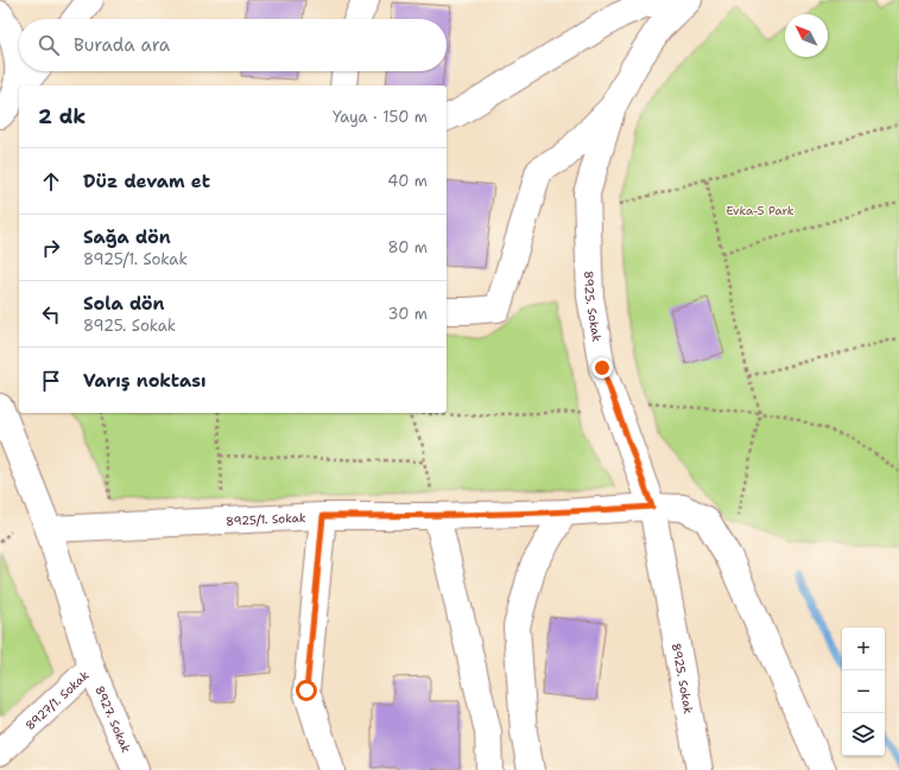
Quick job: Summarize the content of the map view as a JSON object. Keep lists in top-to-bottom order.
{
  "streets": {
    "street": [
      "8925. Sokak",
      "8925/1. Sokak",
      "8927/1. Sokak",
      "8927. Sokak"
    ]
  },
  "crossings": [
    ["8925. Sokak", "8925/1. Sokak"],
    ["8925/1. Sokak", "8927. Sokak"],
    ["8927/1. Sokak", "8927. Sokak"]
  ],
  "parks": ["Evka-5 Park"],
  "north": "top left",
  "page": {
    "search": "Burada ara",
    "heading": ["2 dk", "Yaya · 150 m"],
    "list": [
      ["Düz devam et", "40 m"],
      ["Sağa dön", "8925/1. Sokak", "80 m"],
      ["Sola dön", "8925. Sokak", "30 m"],
      "Varış noktası"
    ],
    "map_buttons": ["+", "−"]
  }
}
